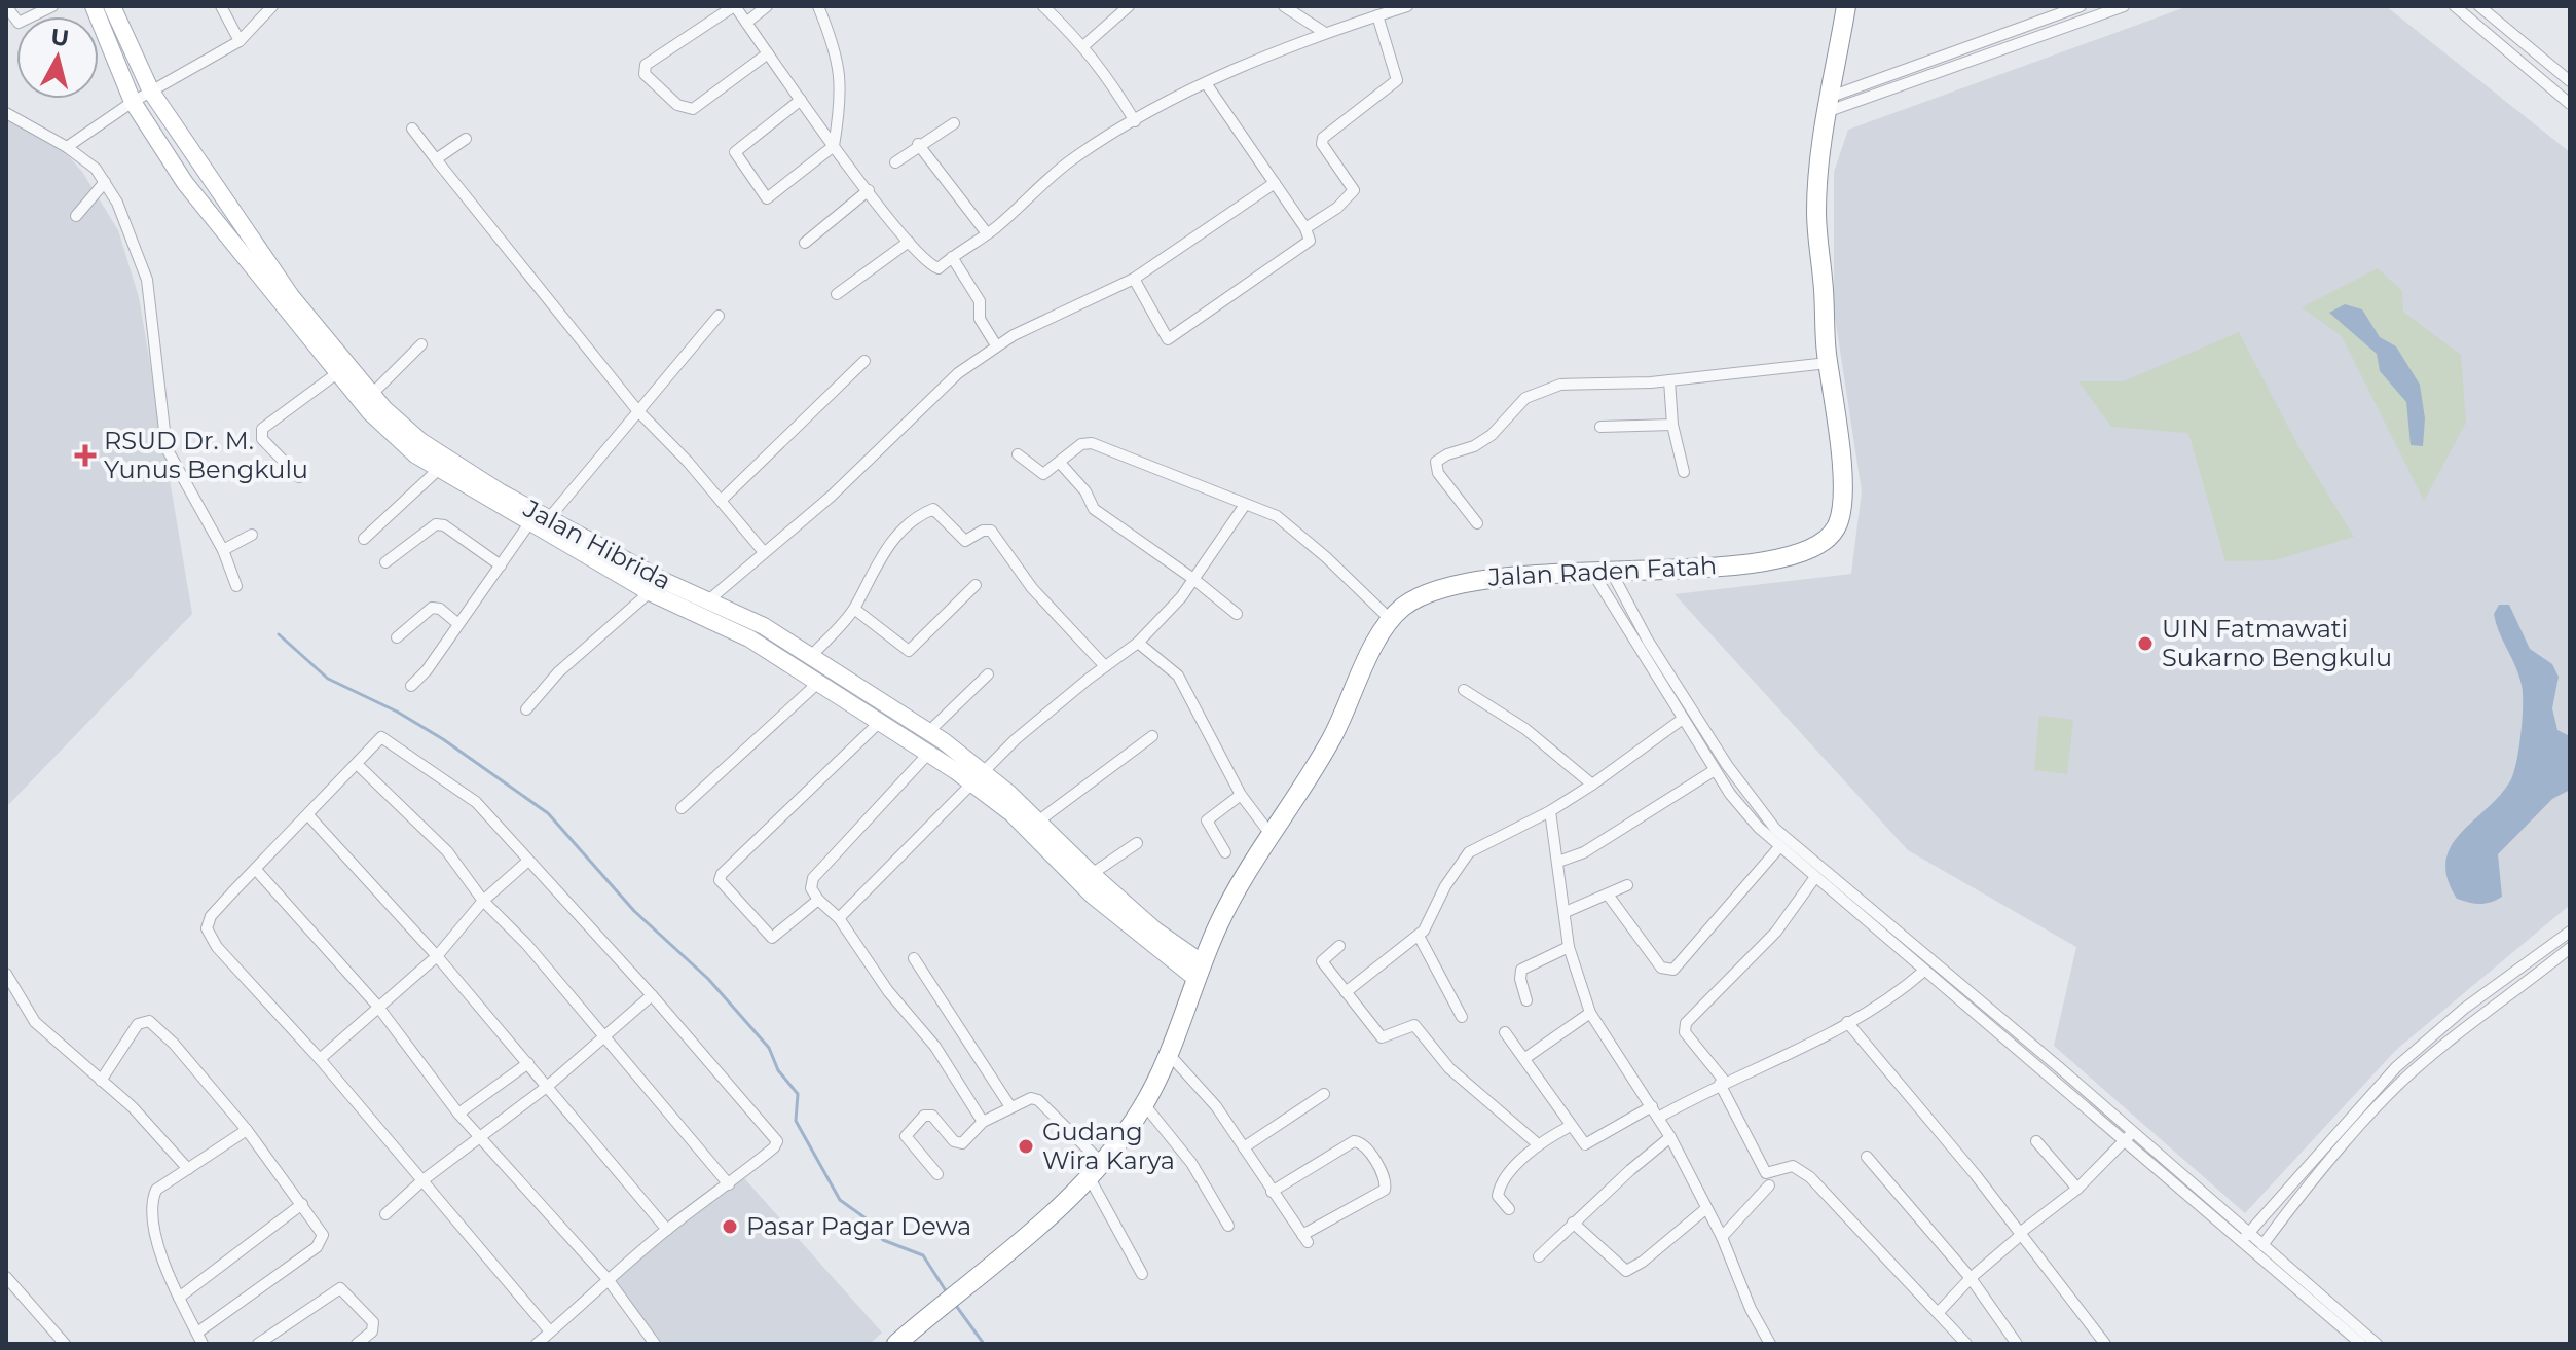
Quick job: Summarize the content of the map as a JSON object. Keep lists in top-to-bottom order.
{
  "streets": {
    "highway": ["Jalan Raden Fatah"],
    "main road": ["Jalan Hibrida"]
  },
  "places": {
    "health": ["RSUD Dr. M. Yunus Bengkulu"],
    "other": ["UIN Fatmawati Sukarno Bengkulu", "Gudang Wira Karya", "Pasar Pagar Dewa"]
  },
  "north": "top"
}
